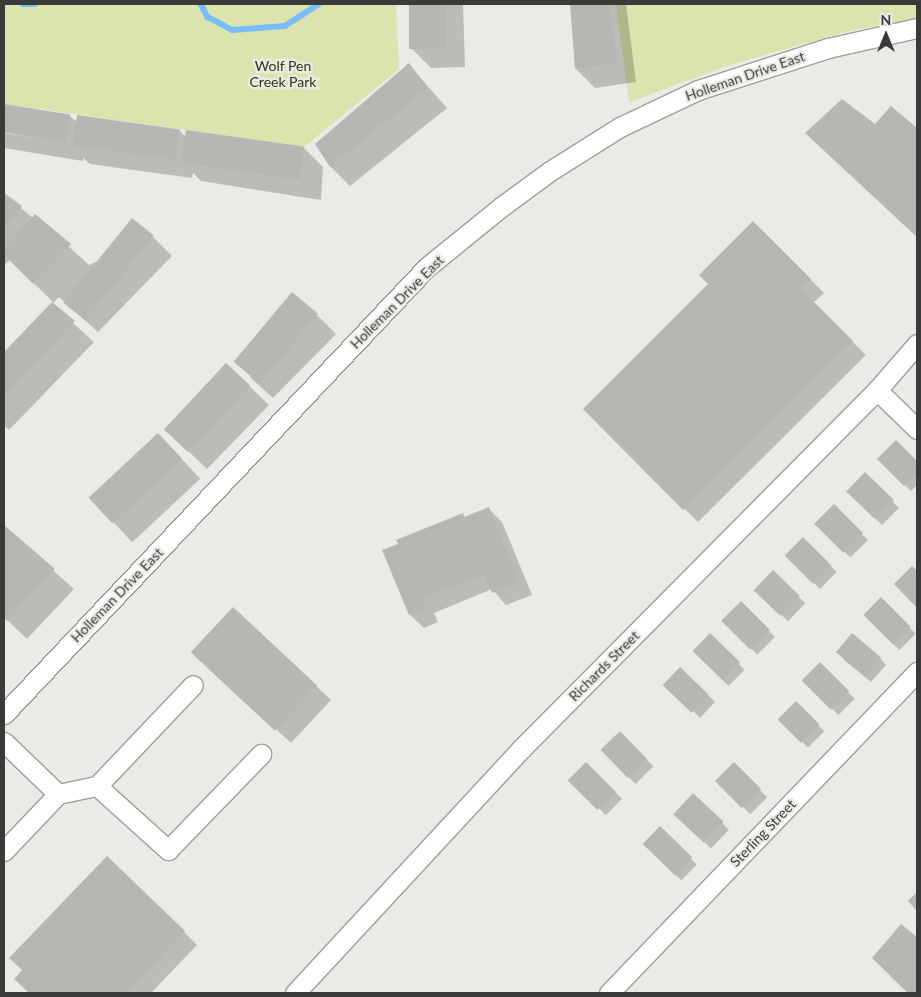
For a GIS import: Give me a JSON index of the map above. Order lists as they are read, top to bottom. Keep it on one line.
{"streets":{"street":["Holleman Drive East","Richards Street","Sterling Street"]},"parks":["Wolf Pen Creek Park"],"north":"top"}
